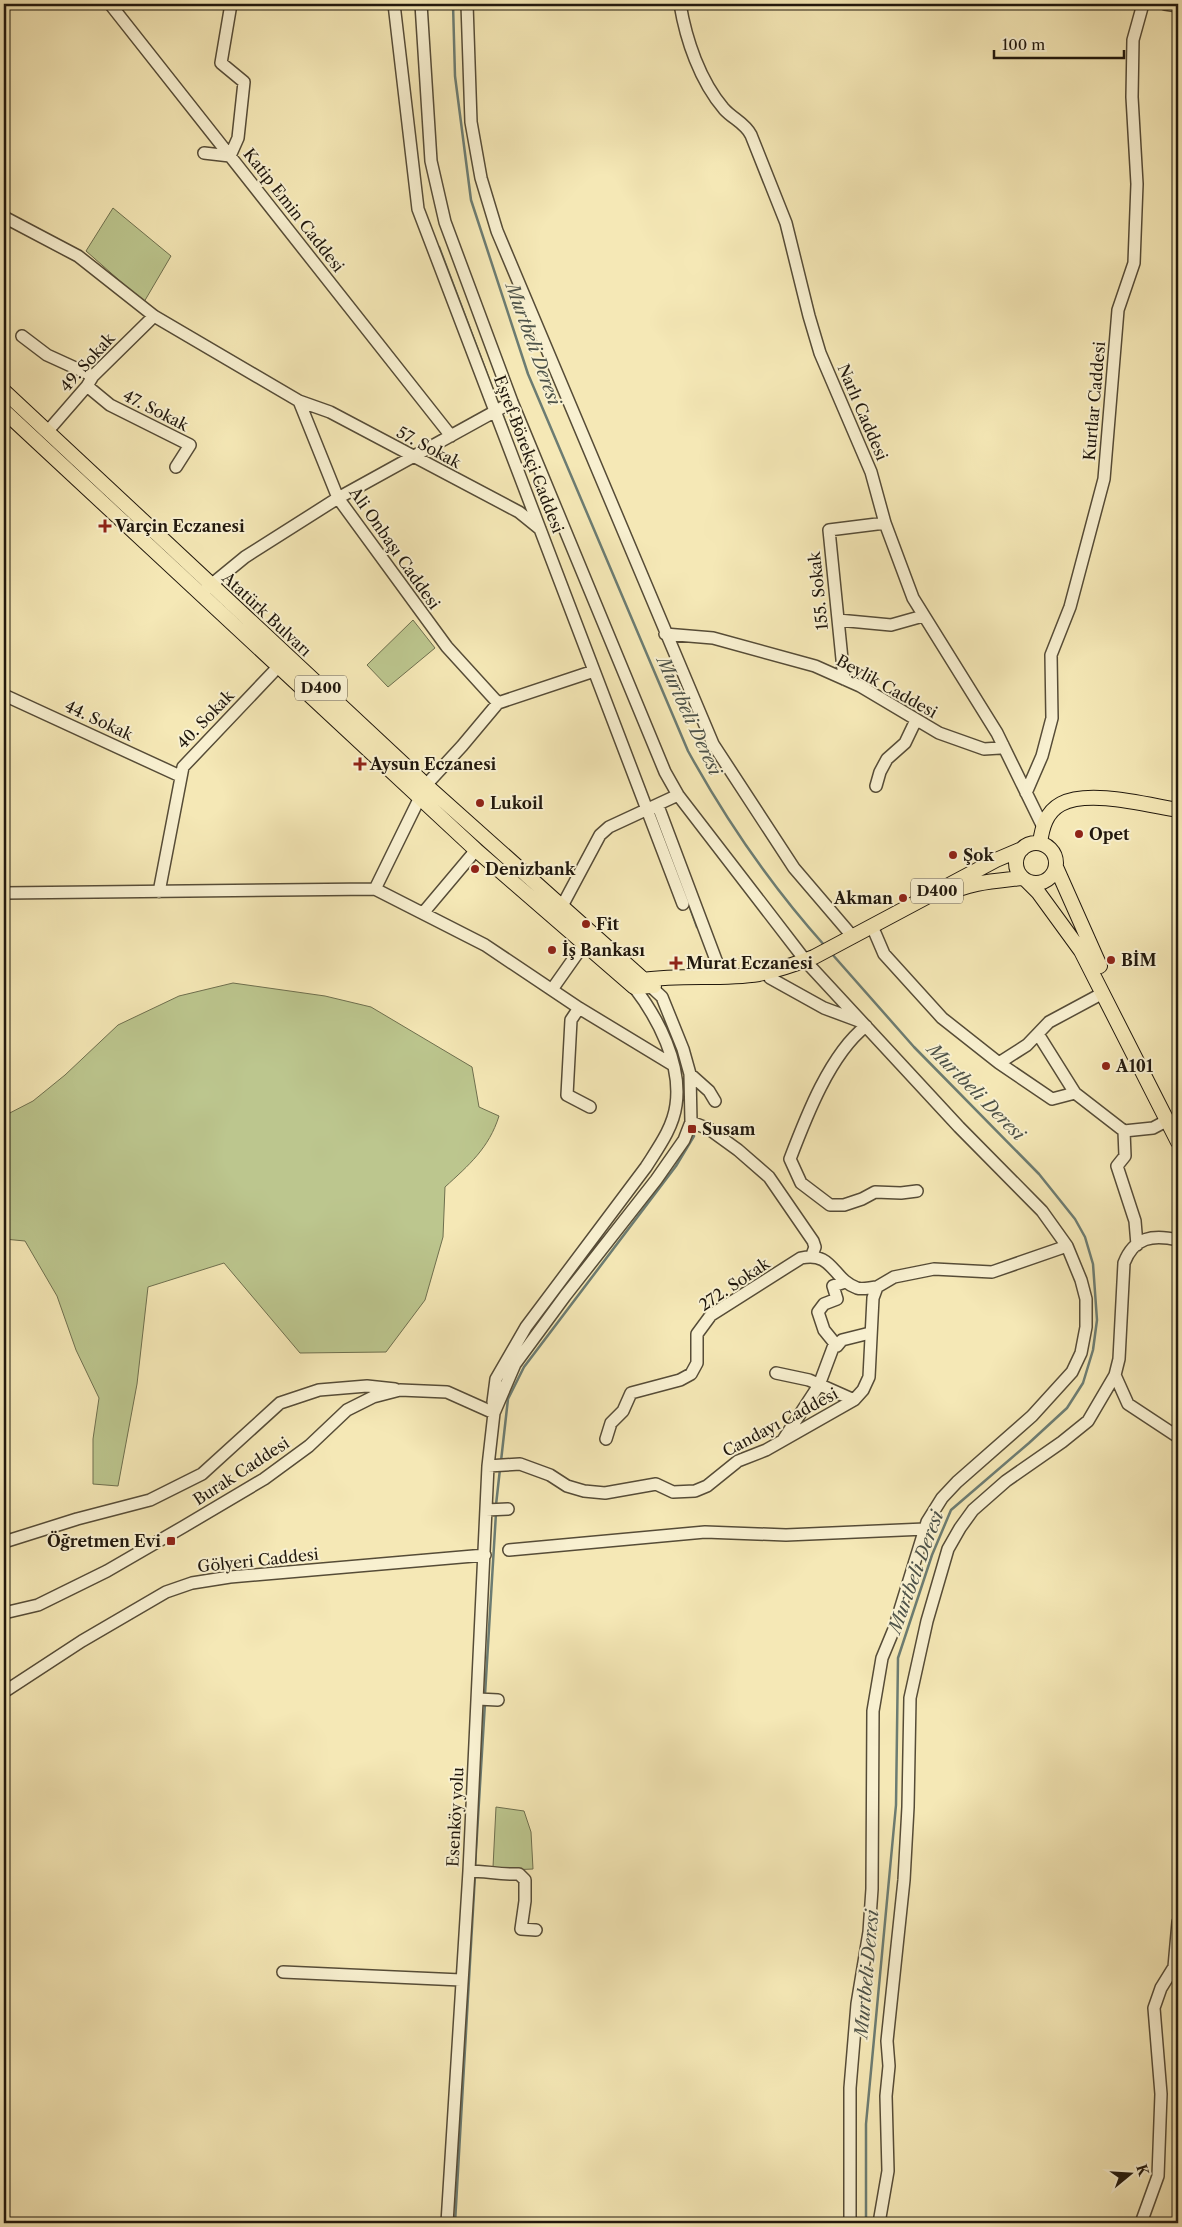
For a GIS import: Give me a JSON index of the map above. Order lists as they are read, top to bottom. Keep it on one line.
{"streets":{"main road":["Atatürk Bulvarı","D400"],"street":["Katip Emin Caddesi","49. Sokak","Kurtlar Caddesi","47. Sokak","Narlı Caddesi","57. Sokak","Eşref Börekçi Caddesi","Ali Onbaşı Caddesi","155. Sokak","Beylik Caddesi","40. Sokak","44. Sokak","272. Sokak","Candayı Caddesi","Burak Caddesi","Gölyeri Caddesi","Esenköy yolu"]},"crossings":[["49. Sokak","47. Sokak"],["49. Sokak","Atatürk Bulvarı"],["Kurtlar Caddesi","Narlı Caddesi"],["Narlı Caddesi","155. Sokak"],["Narlı Caddesi","Beylik Caddesi"],["57. Sokak","Eşref Börekçi Caddesi"],["57. Sokak","Ali Onbaşı Caddesi"],["Eşref Börekçi Caddesi","D400"],["155. Sokak","Beylik Caddesi"],["Atatürk Bulvarı","D400"],["Atatürk Bulvarı","40. Sokak"],["40. Sokak","44. Sokak"],["Candayı Caddesi","Esenköy yolu"],["Burak Caddesi","Esenköy yolu"],["Gölyeri Caddesi","Esenköy yolu"]],"water":["Murtbeli Deresi"],"places":{"health":["Varçin Eczanesi","Aysun Eczanesi","Murat Eczanesi"],"other":["Lukoil","Opet","Şok","Denizbank","Akman","Fit","İş Bankası","BİM","A101"],"transit":["Susam","Öğretmen Evi"]},"scale_bar":"100 m","north":"right"}
